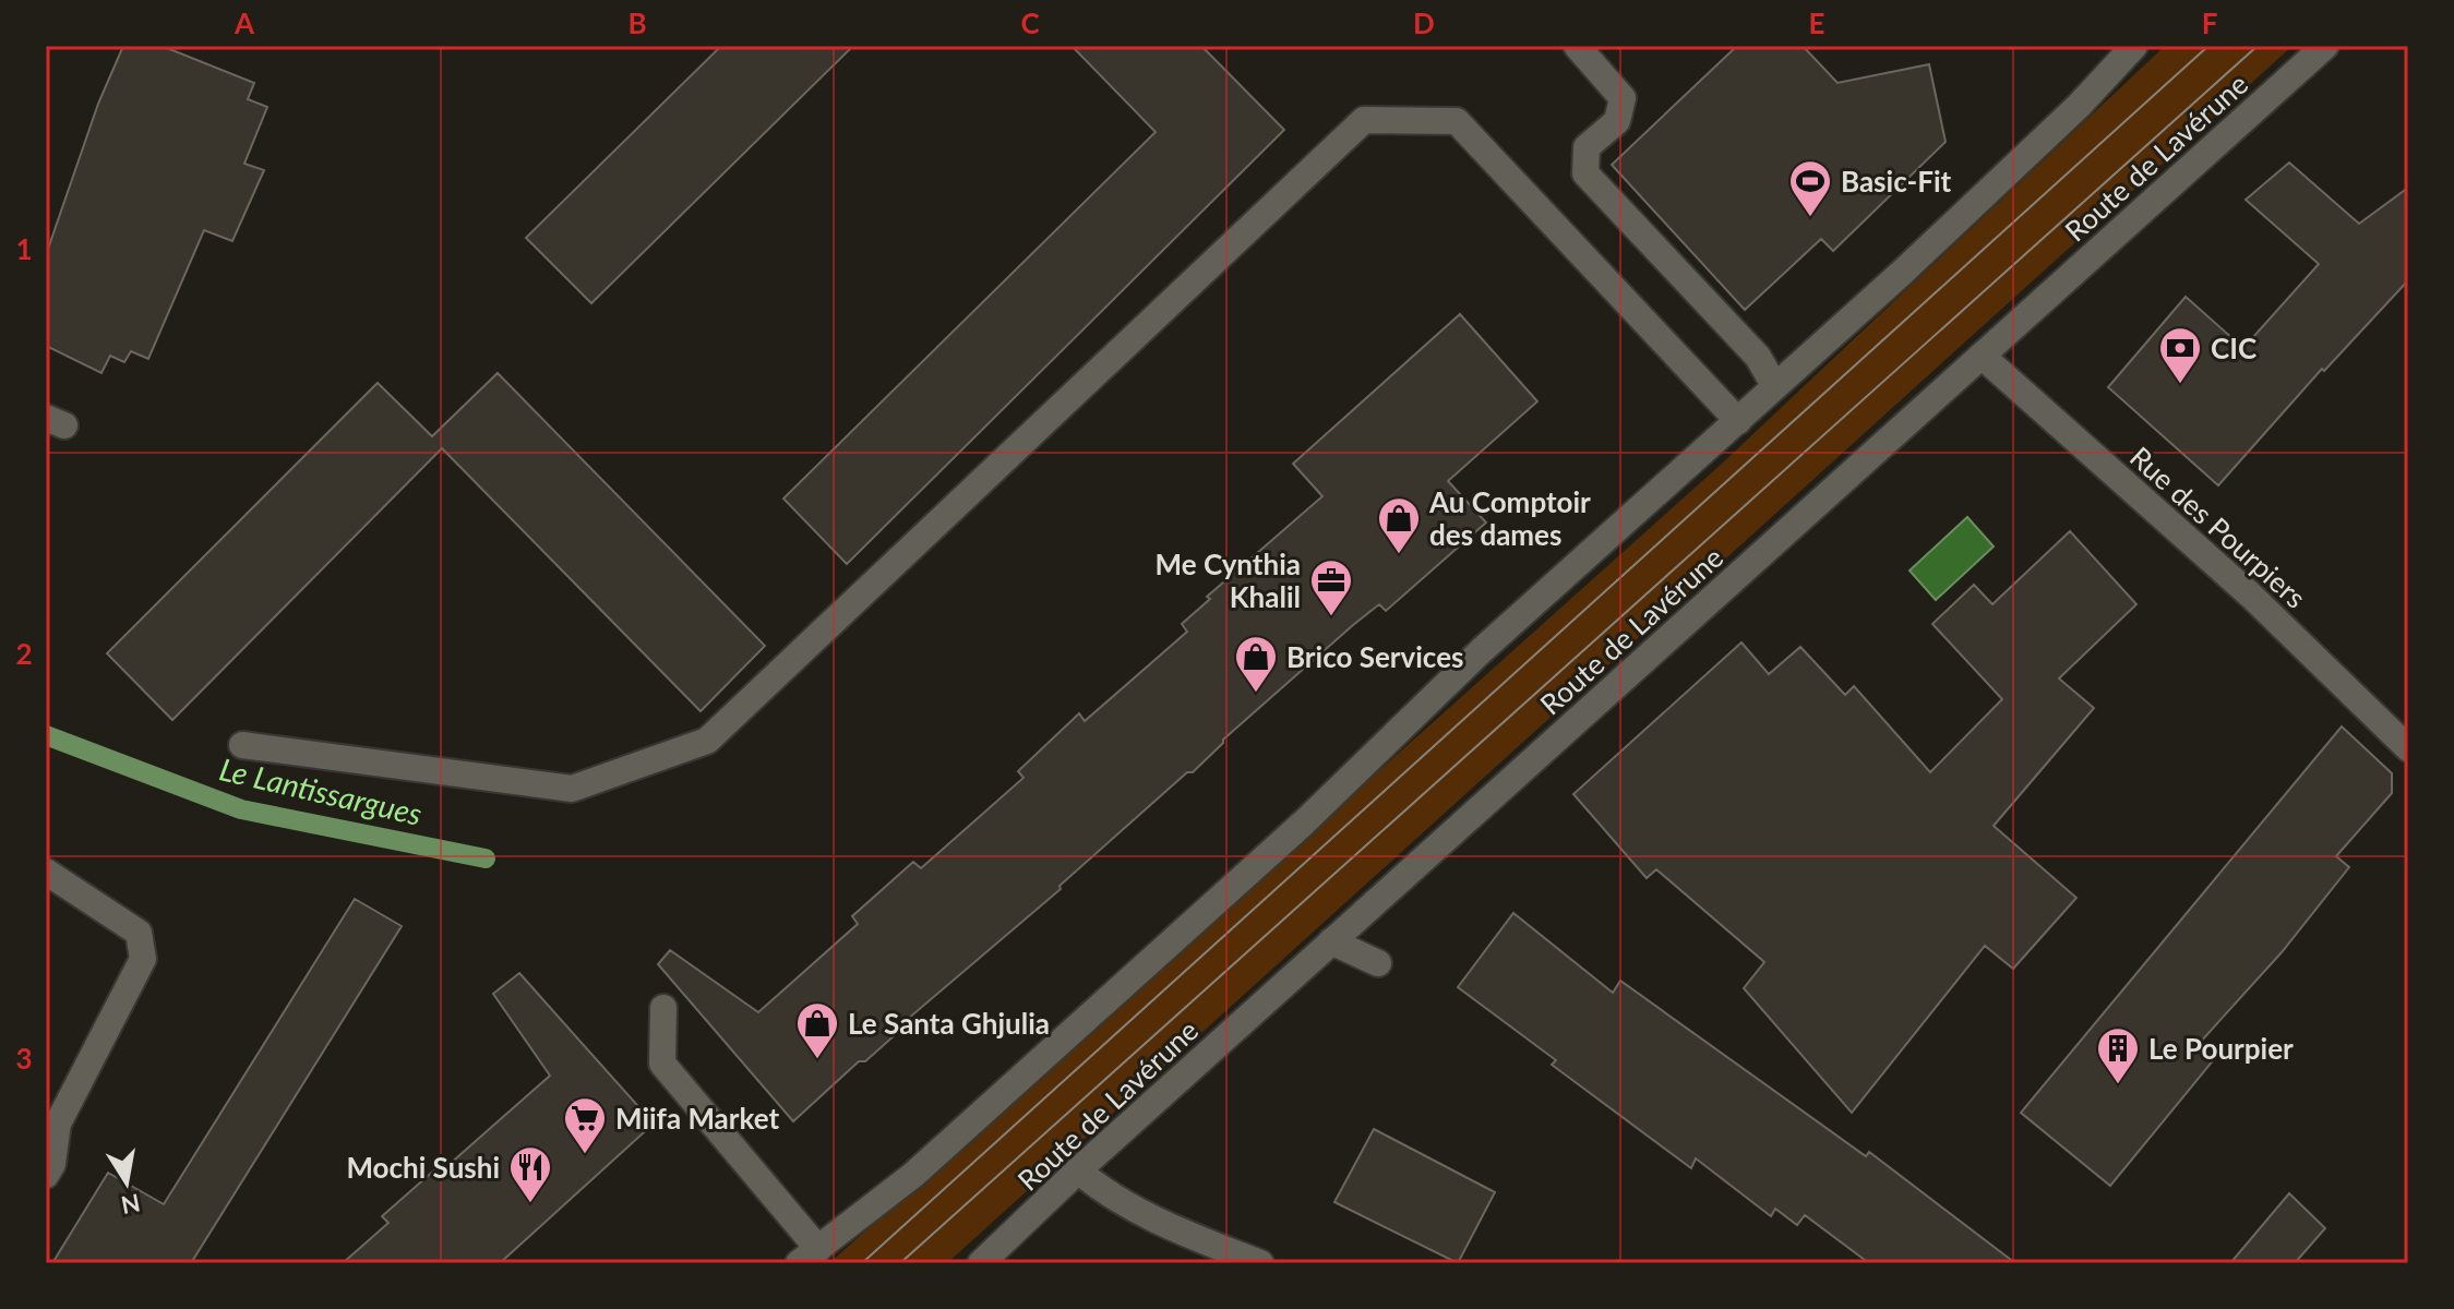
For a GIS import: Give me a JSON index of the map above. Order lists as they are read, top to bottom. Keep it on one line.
{"streets":{"street":["Route de Lavérune","Rue des Pourpiers"]},"crossings":[["Route de Lavérune","Rue des Pourpiers"]],"water":["Le Lantissargues"],"places":{"sports":["Basic-Fit"],"bank":["CIC"],"shop":["Au Comptoir des dames","Brico Services","Le Santa Ghjulia"],"office":["Me Cynthia Khalil"],"building":["Le Pourpier"],"supermarket":["Miifa Market"],"restaurant":["Mochi Sushi"]},"north":"bottom","grid":{"columns":["A","B","C","D","E","F"],"rows":["1","2","3"]}}
